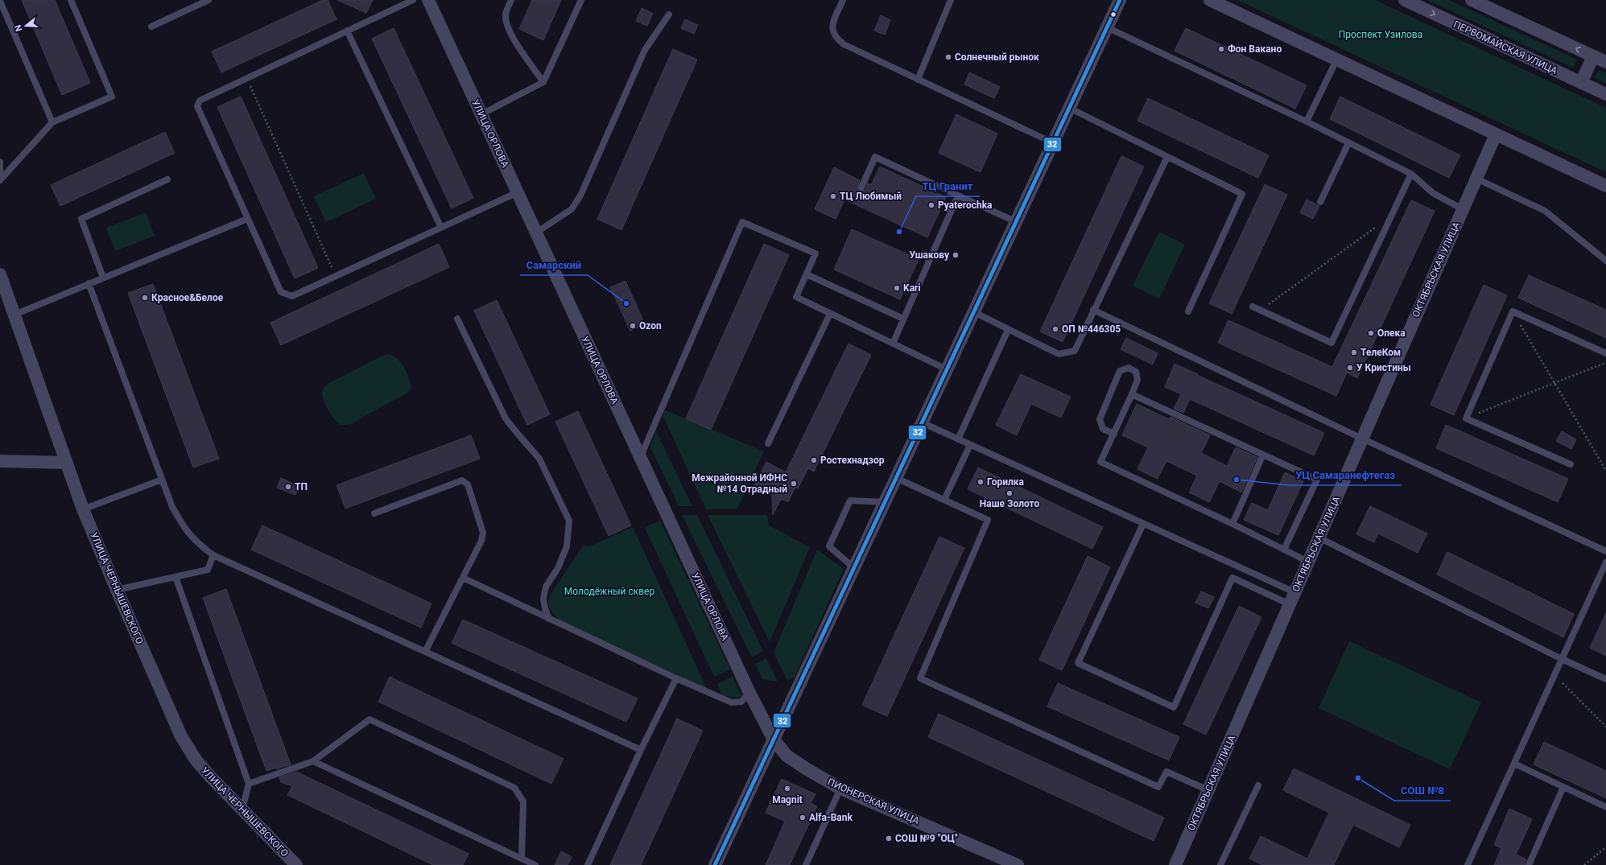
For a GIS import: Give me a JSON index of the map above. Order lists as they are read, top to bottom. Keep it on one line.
{"streets":{"street":["ПЕРВОМАЙСКАЯ УЛИЦА","УЛИЦА ОРЛОВА","ОКТЯБРЬСКАЯ УЛИЦА","УЛИЦА ЧЕРНЫШЕВСКОГО","ПИОНЕРСКАЯ УЛИЦА"]},"crossings":[["УЛИЦА ОРЛОВА","ПИОНЕРСКАЯ УЛИЦА"]],"parks":["Проспект Узилова","Молодёжный сквер"],"places":["Фон Вакано","Солнечный рынок","ТЦ Любимый","Pyaterochka","ТЦ Гранит","Ушакову","Kari","Красное&Белое","Самарский","Ozon","ОП №446305","Опека","ТелеКом","У Кристины","Ростехнадзор","УЦ Самаранефтегаз","Горилка","Межрайонной ИФНС №14 Отрадный","ТП","Наше Золото","СОШ №8","Magnit","Alfa-Bank","СОШ №9 \"ОЦ\""],"lines":["transit line 32"],"north":"left"}
